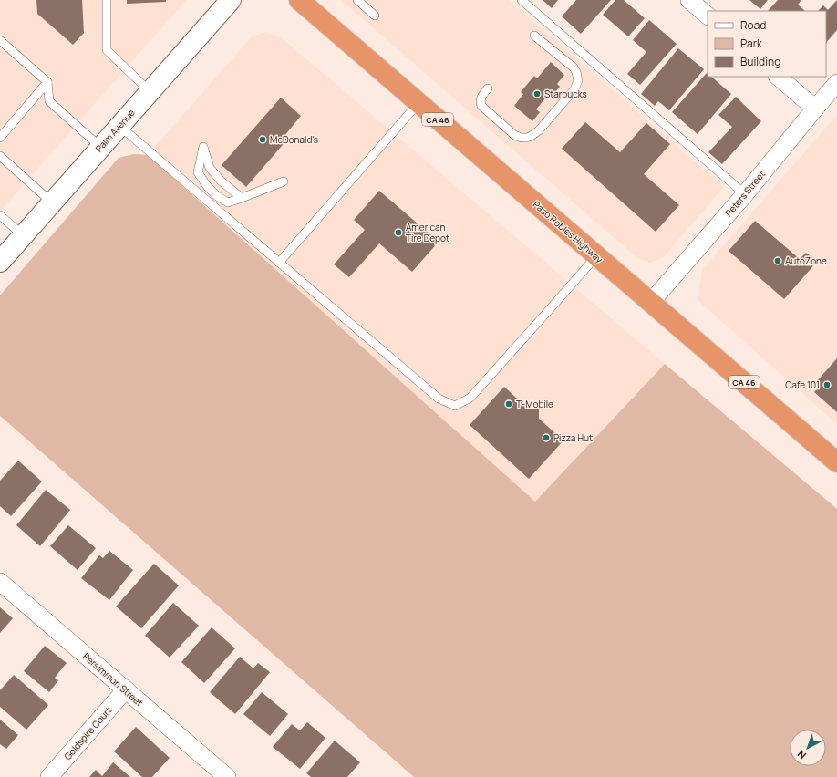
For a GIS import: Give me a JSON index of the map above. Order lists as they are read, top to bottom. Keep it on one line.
{"streets":{"highway":["CA 46","Paso Robles Highway"],"main road":["Palm Avenue"],"street":["Peters Street","Persimmon Street","Goldspire Court"]},"crossings":[["Peters Street","Paso Robles Highway"],["Persimmon Street","Goldspire Court"]],"places":["Starbucks","McDonald's","American Tire Depot","AutoZone","Cafe 101","T-Mobile","Pizza Hut"],"legend":["Road","Park","Building"],"north":"bottom left"}
